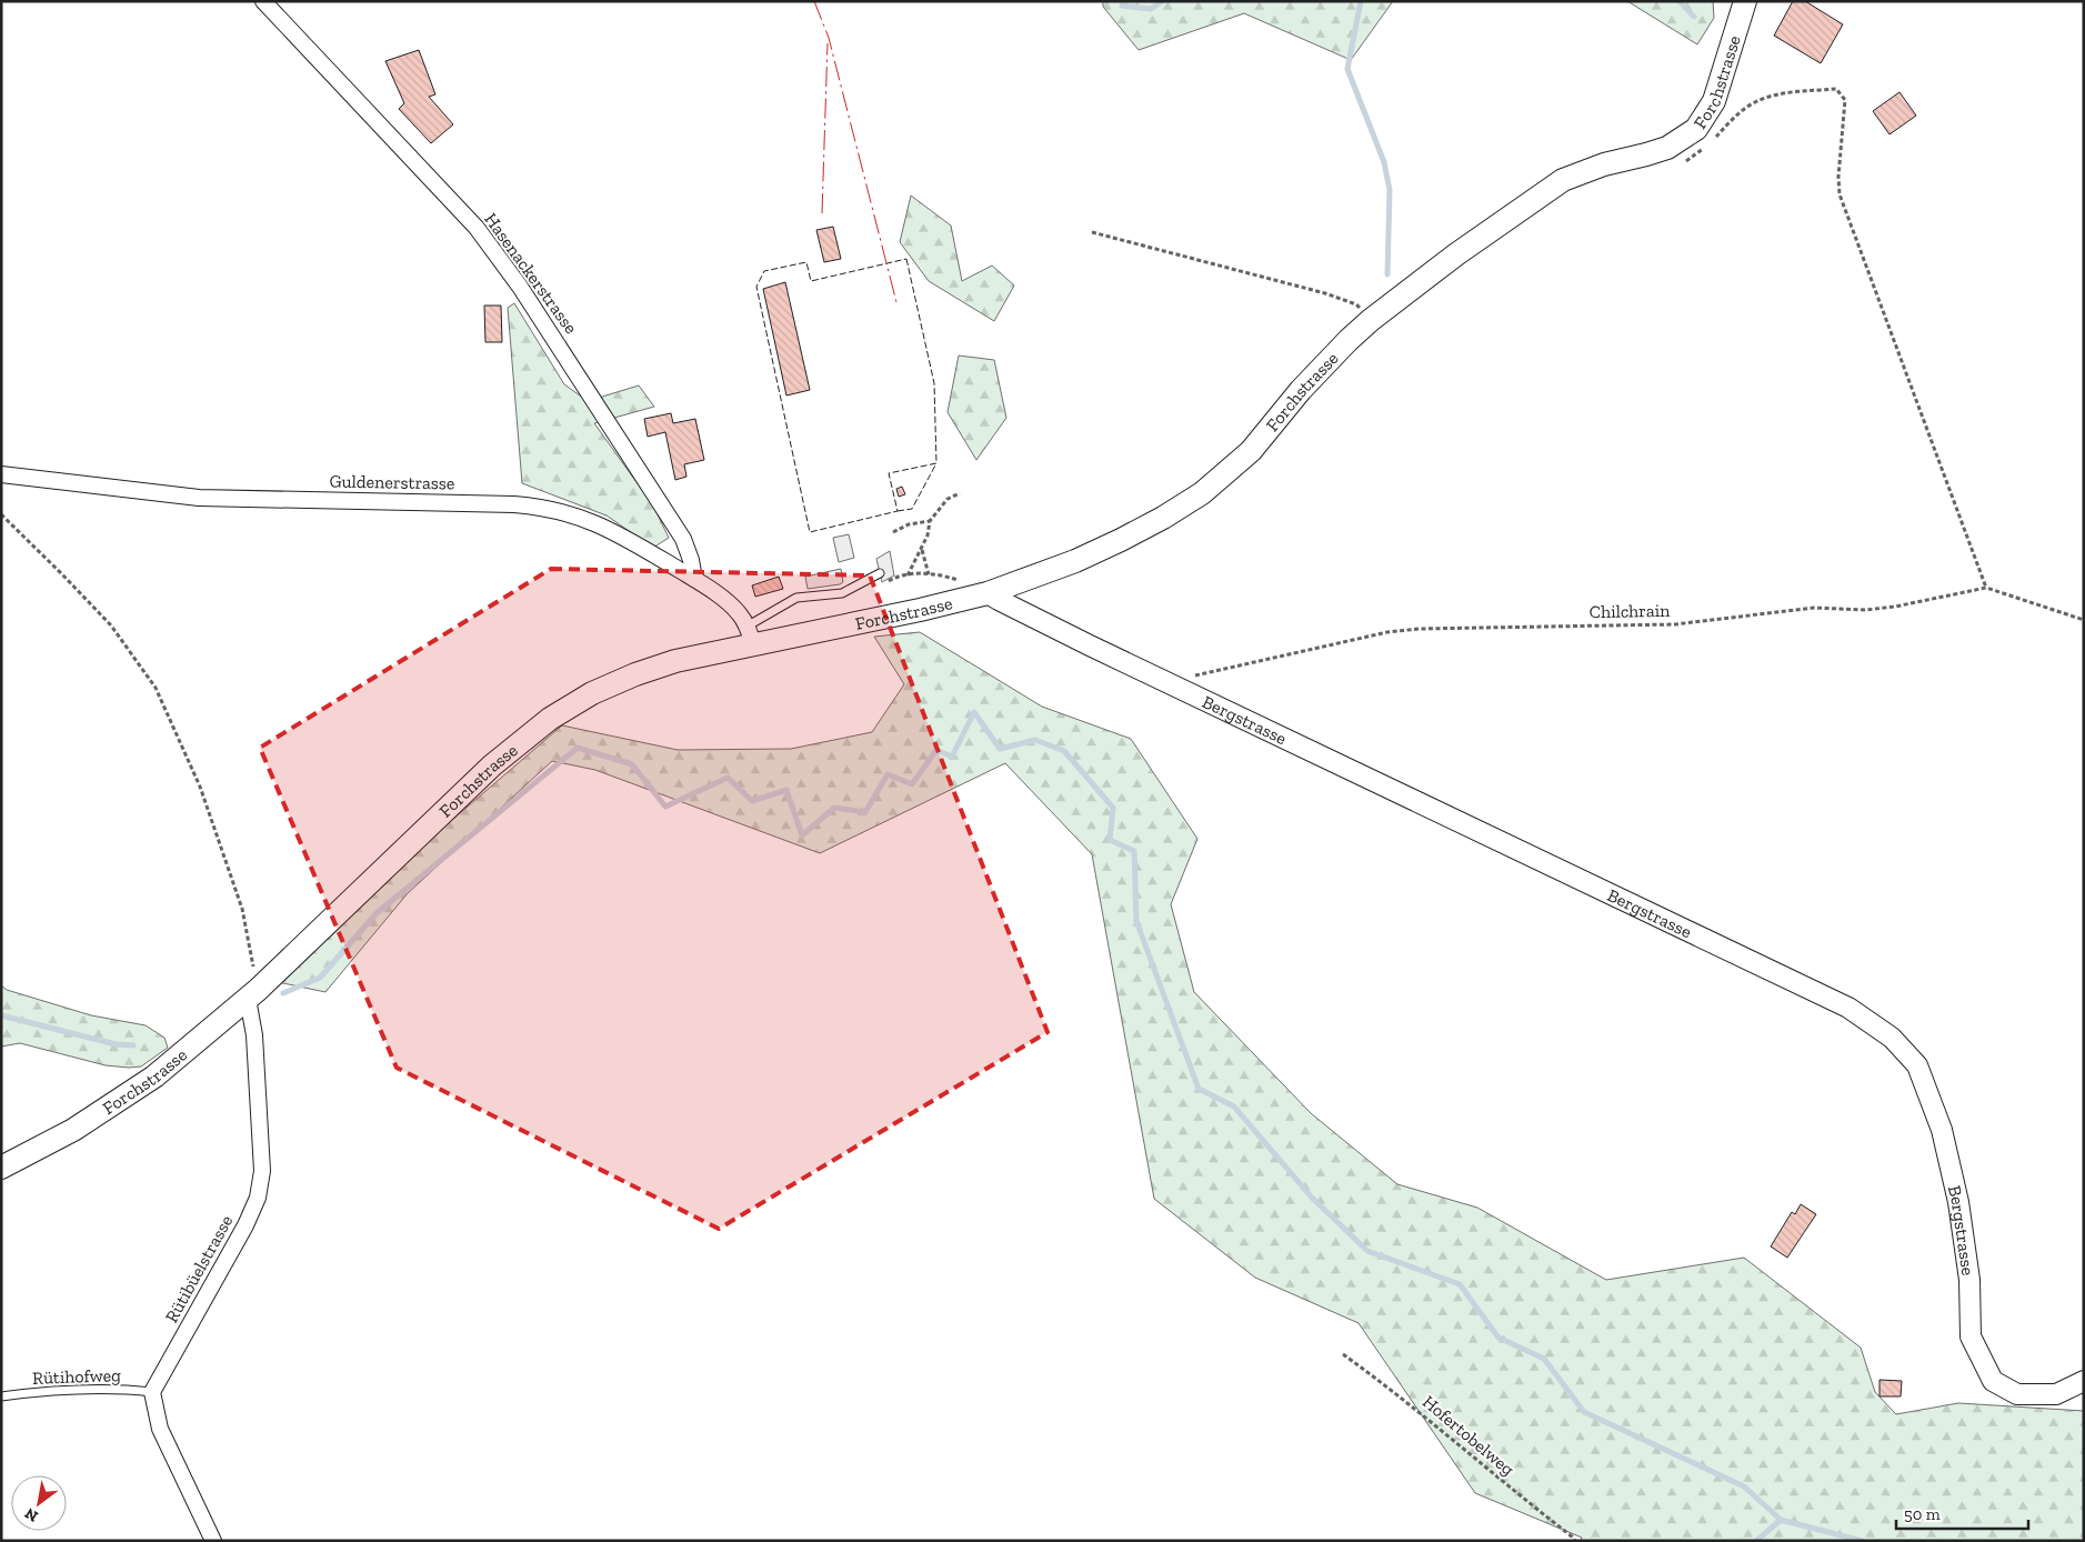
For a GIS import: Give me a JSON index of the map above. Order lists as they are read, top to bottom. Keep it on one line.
{"streets":{"main road":["Forchstrasse"],"street":["Hasenackerstrasse","Guldenerstrasse","Bergstrasse","Rütibüelstrasse"],"lane":["Rütihofweg"],"path":["Chilchrain","Hofertobelweg"]},"crossings":[["Forchstrasse","Guldenerstrasse"],["Forchstrasse","Bergstrasse"],["Forchstrasse","Rütibüelstrasse"],["Hasenackerstrasse","Guldenerstrasse"],["Chilchrain","Bergstrasse"],["Rütibüelstrasse","Rütihofweg"]],"scale_bar":"50 m","north":"bottom left"}
